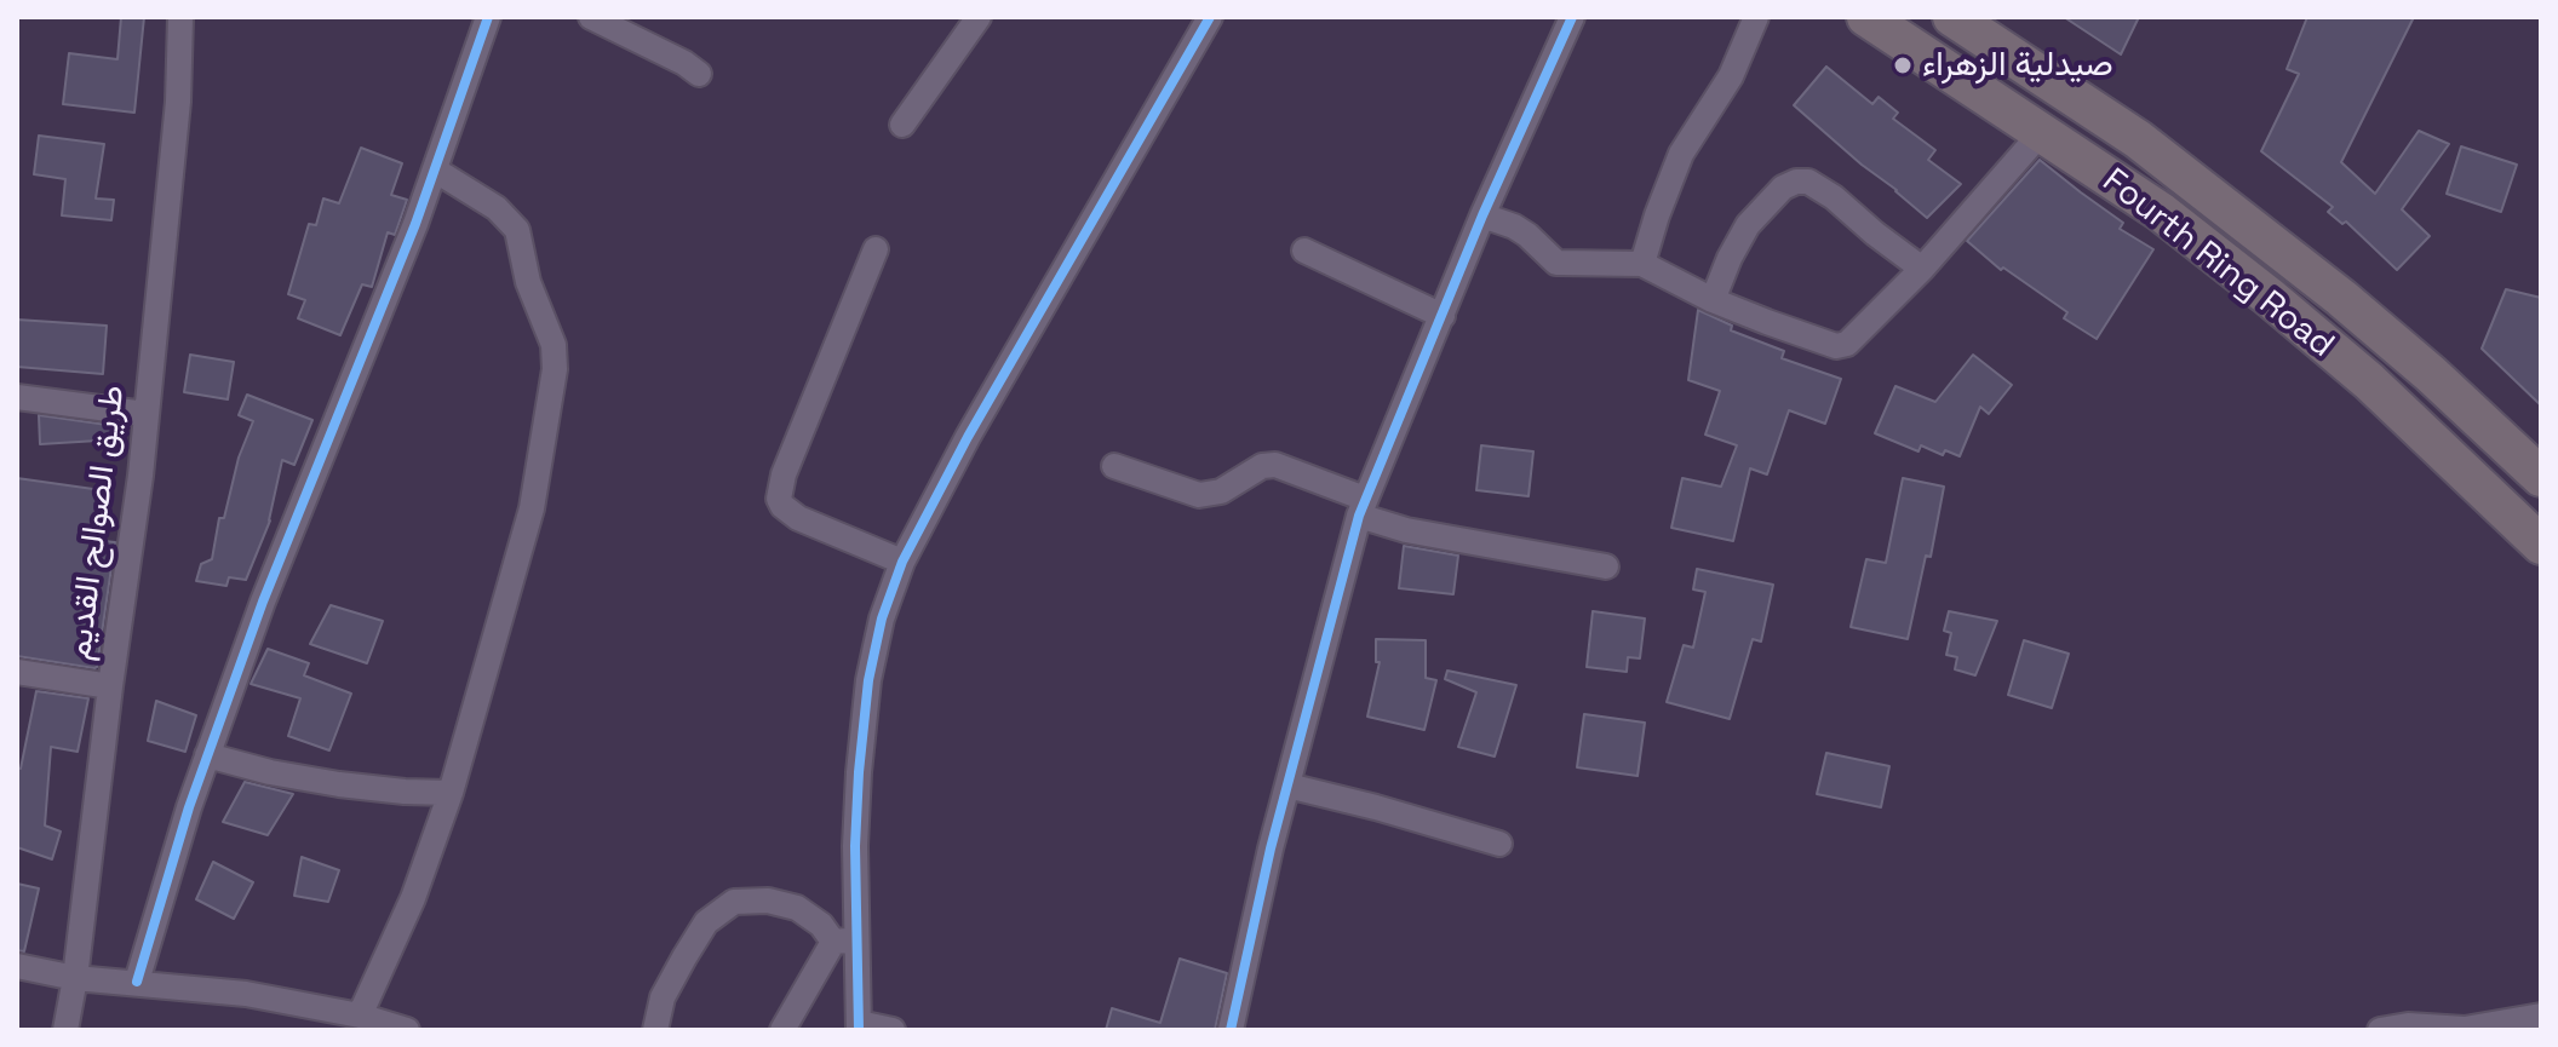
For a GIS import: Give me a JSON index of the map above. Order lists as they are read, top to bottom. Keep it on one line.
{"streets":{"main road":["Fourth Ring Road"],"street":["طريق الصوالح القديم"]},"places":["صيدلية الزهراء"]}
